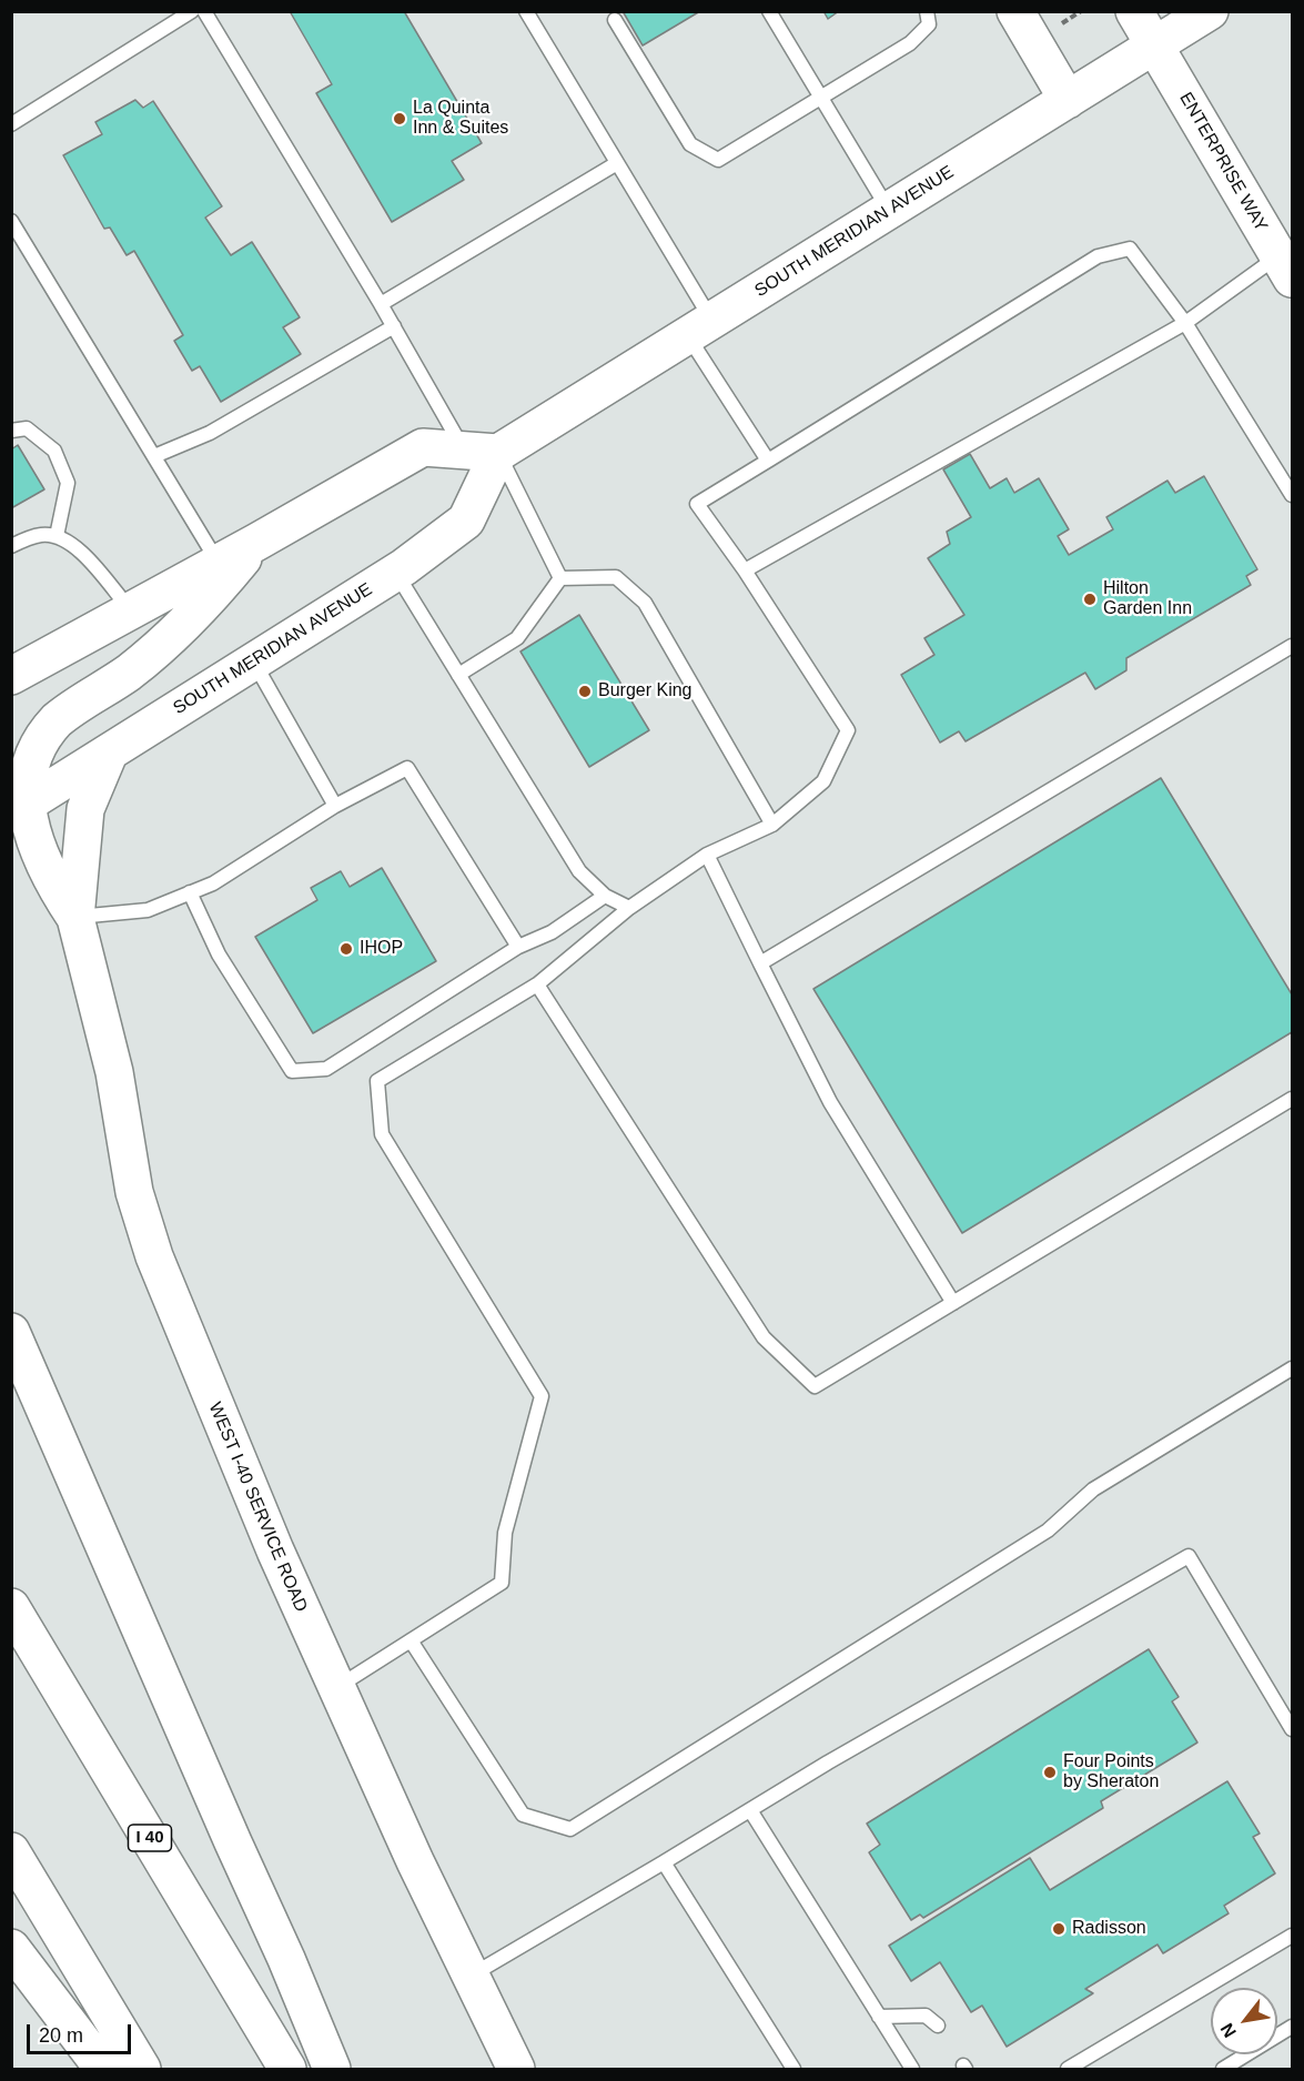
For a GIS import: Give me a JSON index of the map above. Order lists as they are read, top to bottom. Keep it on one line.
{"streets":{"main road":["ENTERPRISE WAY","SOUTH MERIDIAN AVENUE","WEST I-40 SERVICE ROAD","I 40"]},"crossings":[["ENTERPRISE WAY","SOUTH MERIDIAN AVENUE"],["SOUTH MERIDIAN AVENUE","WEST I-40 SERVICE ROAD"]],"places":["La Quinta Inn & Suites","Hilton Garden Inn","Burger King","IHOP","Four Points by Sheraton","Radisson"],"scale_bar":"20 m","north":"bottom left"}
